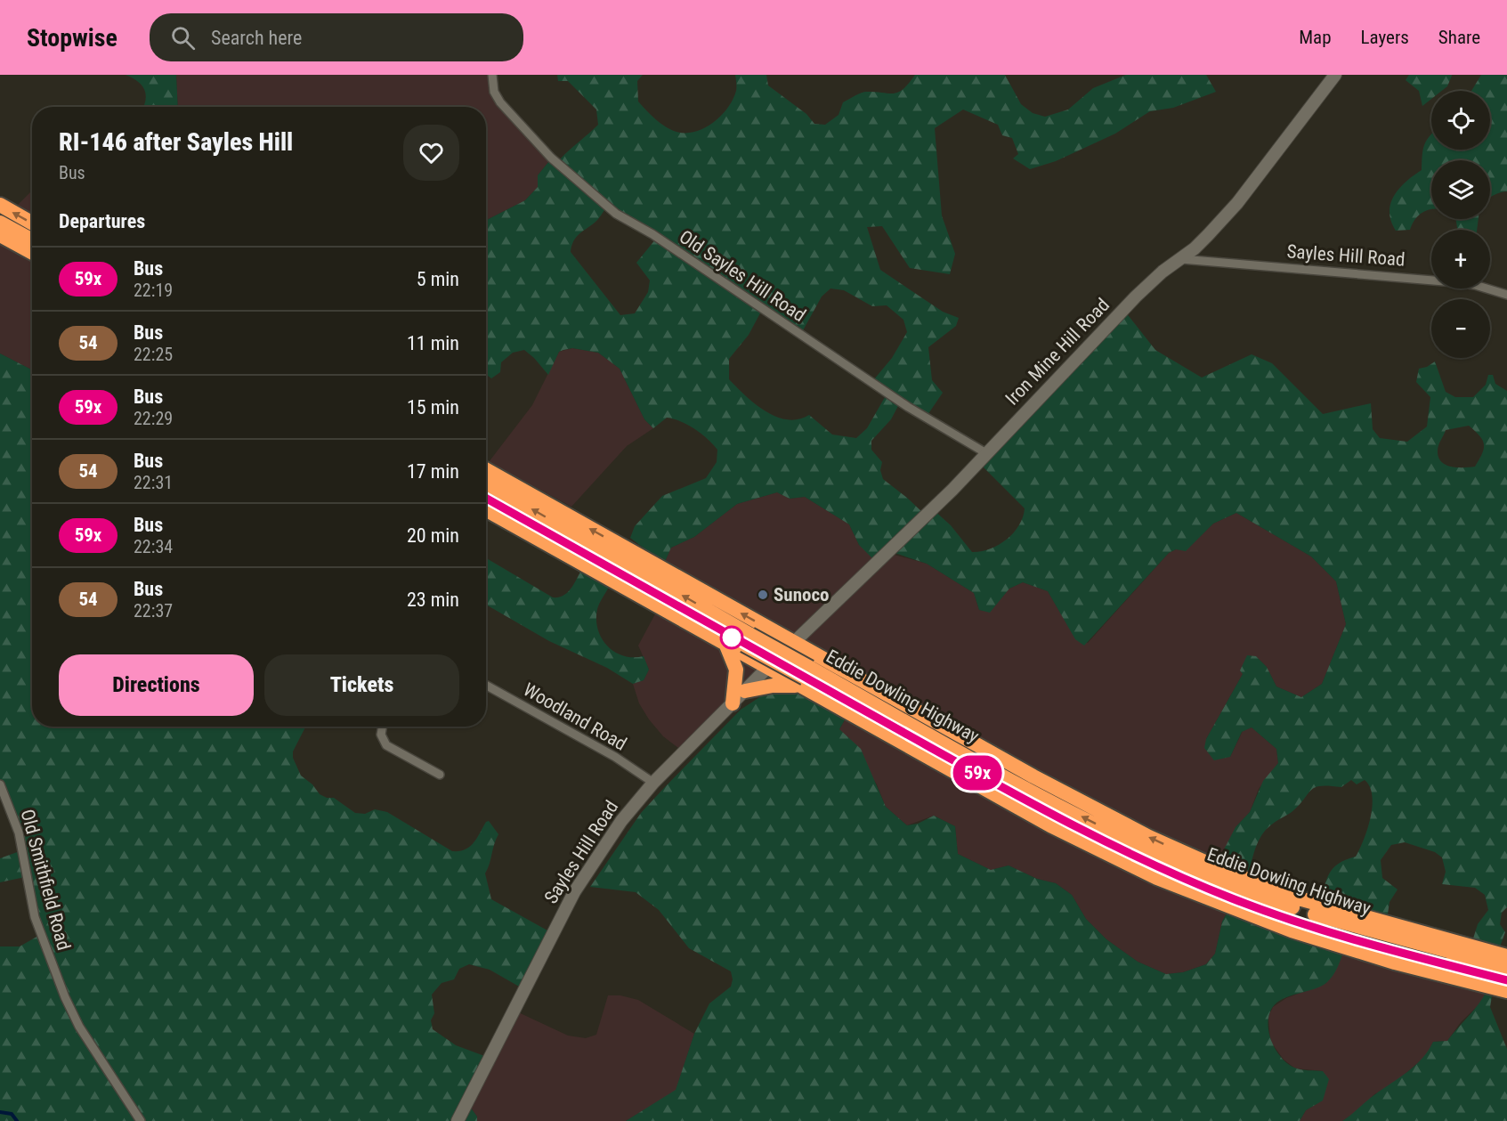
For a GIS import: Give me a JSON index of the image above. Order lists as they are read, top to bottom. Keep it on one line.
{"streets":{"highway":["Eddie Dowling Highway"],"street":["Sayles Hill Road","Old Sayles Hill Road","Iron Mine Hill Road","Woodland Road","Old Smithfield Road"]},"crossings":[["Sayles Hill Road","Iron Mine Hill Road"],["Sayles Hill Road","Woodland Road"],["Old Sayles Hill Road","Iron Mine Hill Road"]],"places":["Sunoco"],"lines":["bus line 59x"],"page":{"header":"Stopwise","search":"Search here","nav":["Map","Layers","Share"],"on_map":"59x","map_buttons":["+","−"],"heading":[["RI-146 after Sayles Hill","Bus"],"Departures"],"list":[{"mark":"59x","name":"Bus","note":"22:19","value":"5 min"},{"mark":"54","name":"Bus","note":"22:25","value":"11 min"},{"mark":"59x","name":"Bus","note":"22:29","value":"15 min"},{"mark":"54","name":"Bus","note":"22:31","value":"17 min"},{"mark":"59x","name":"Bus","note":"22:34","value":"20 min"},{"mark":"54","name":"Bus","note":"22:37","value":"23 min"}],"buttons":["Directions","Tickets"]}}
